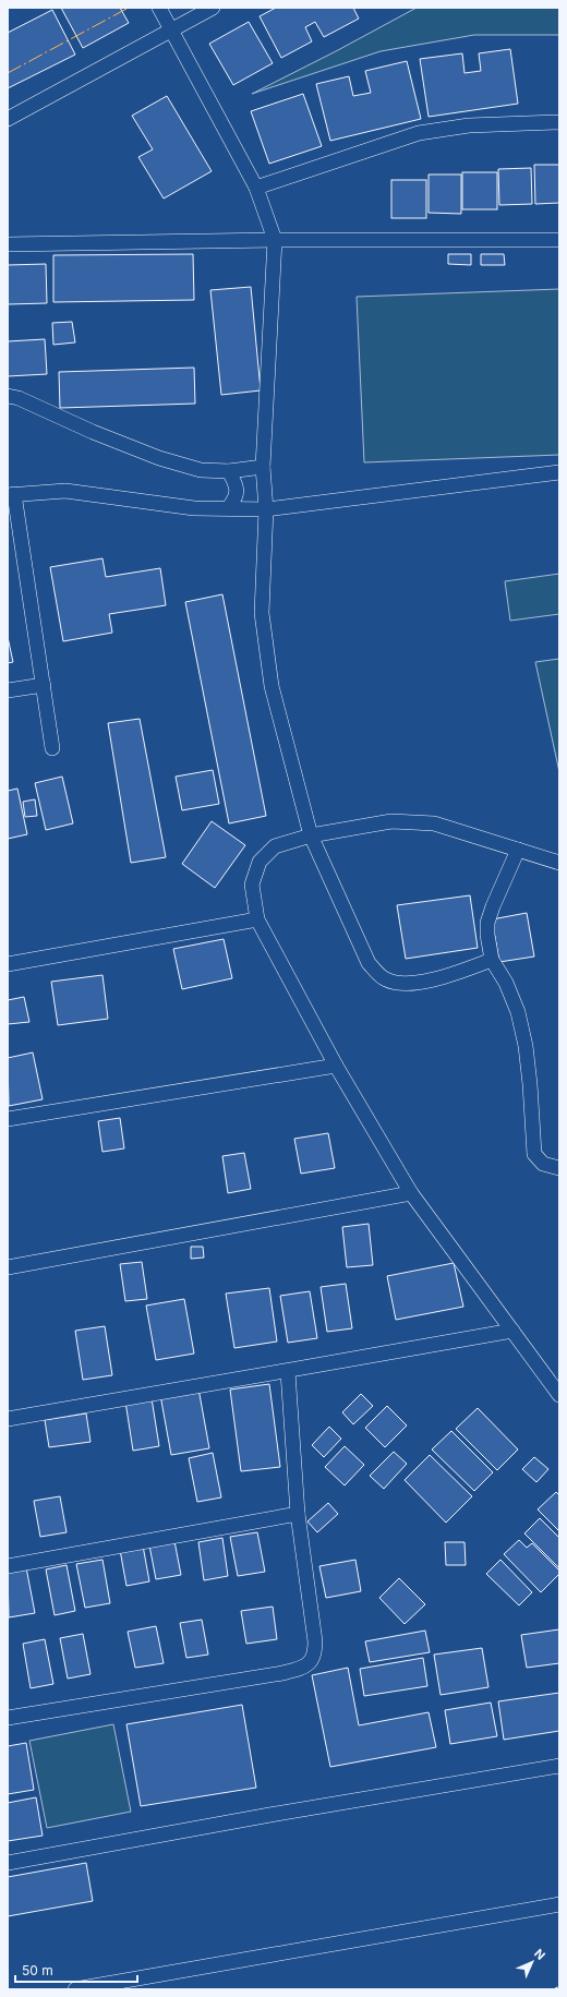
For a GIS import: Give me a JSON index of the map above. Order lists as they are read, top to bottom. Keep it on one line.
{"scale_bar":"50 m","north":"top right"}
